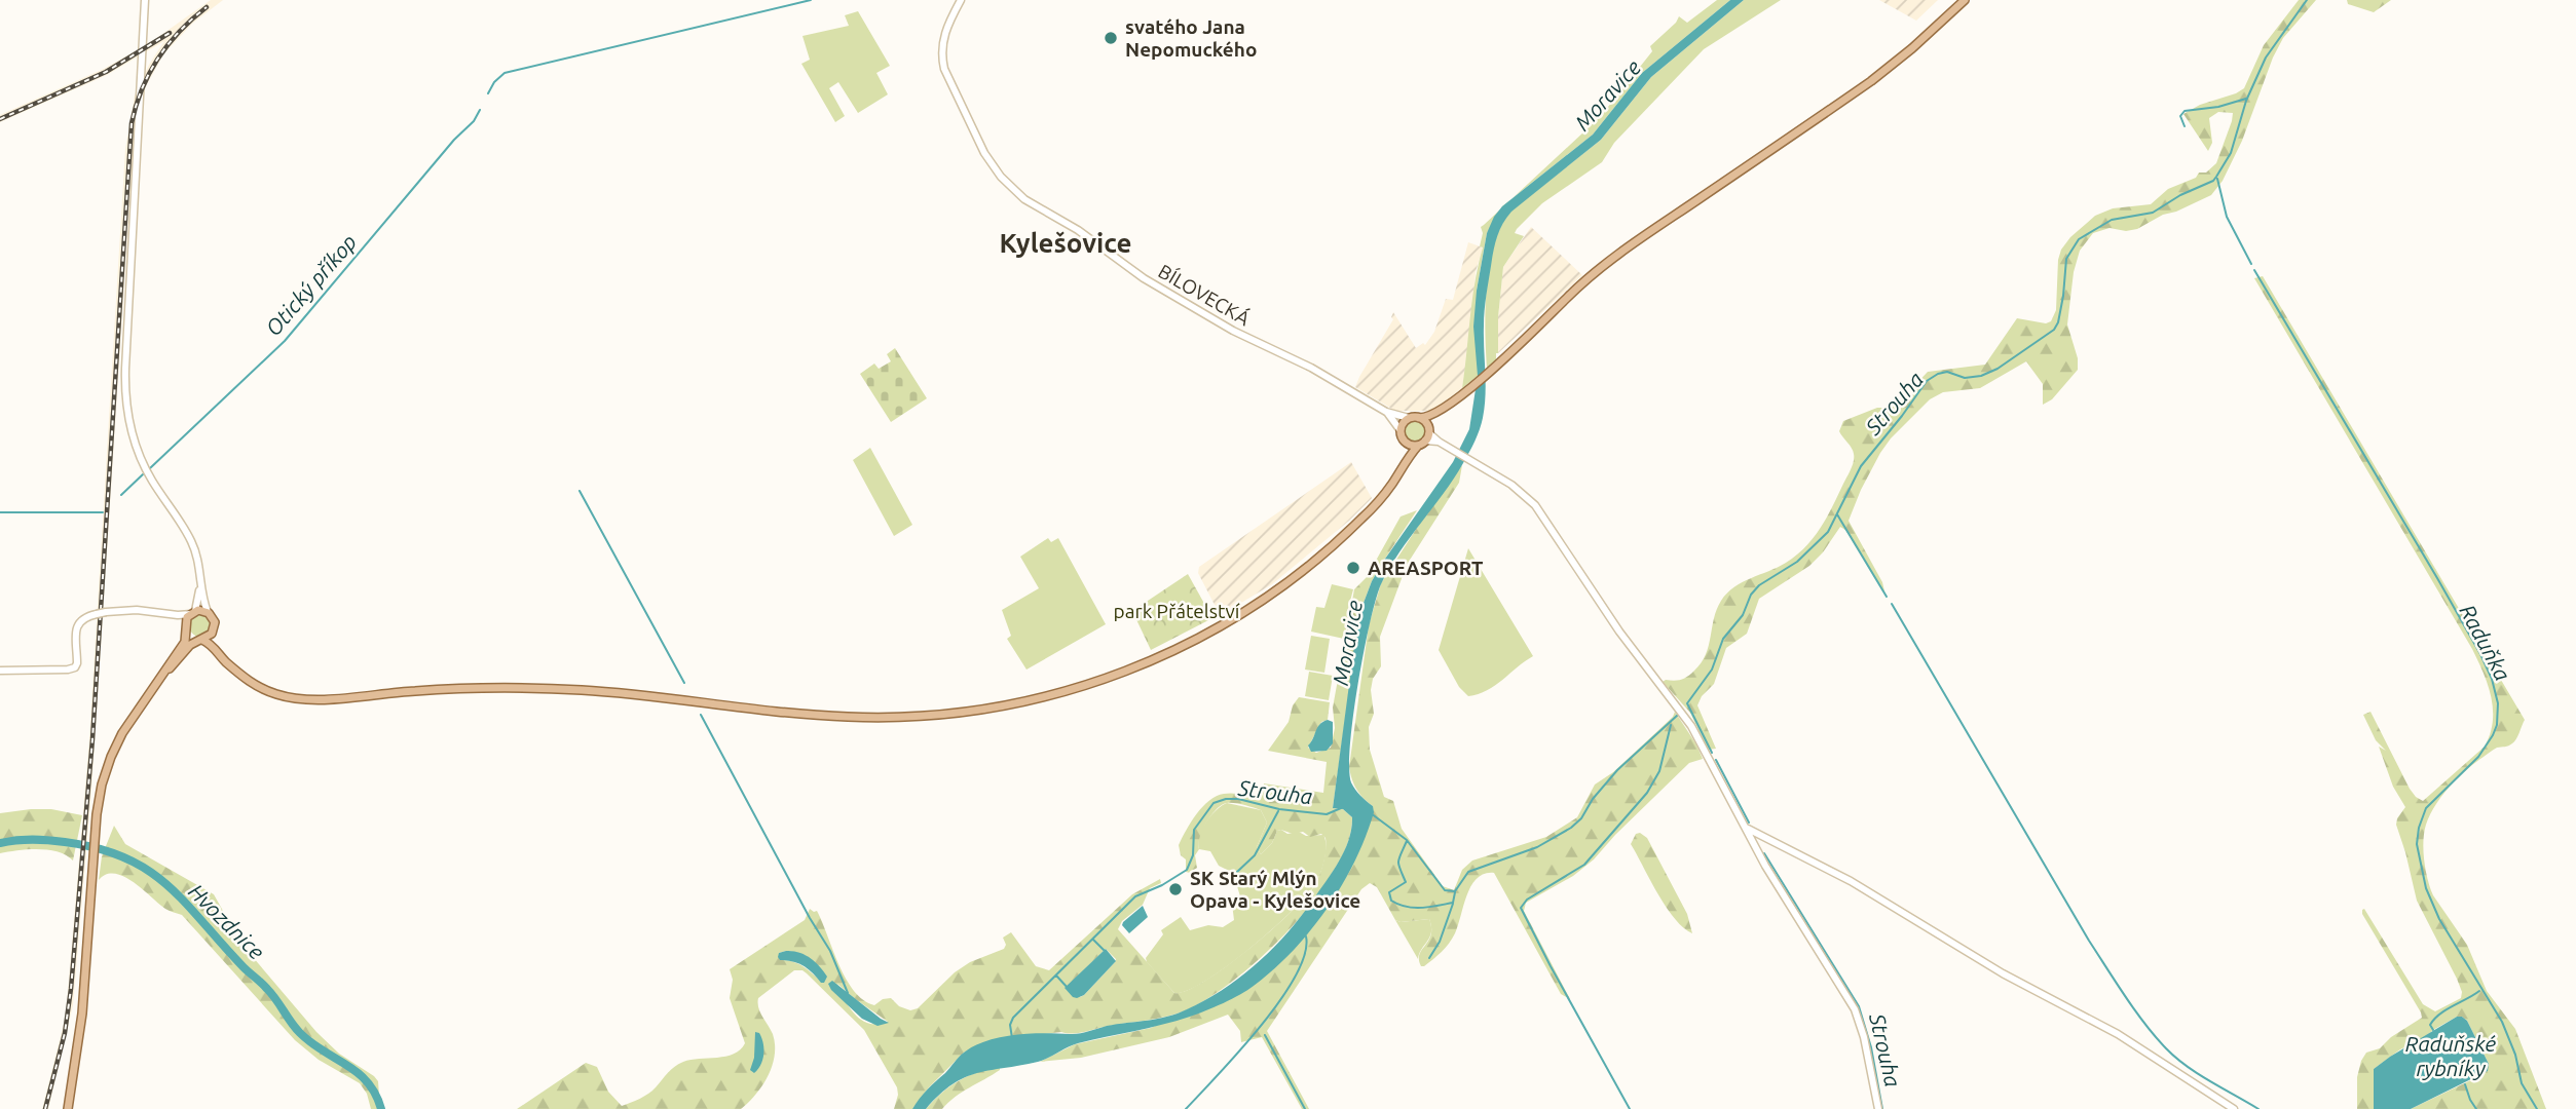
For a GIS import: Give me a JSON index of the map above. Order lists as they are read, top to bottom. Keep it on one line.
{"streets":{"main road":["BÍLOVECKÁ"]},"districts":["Kylešovice"],"water":["Moravice","Otický příkop","Strouha","Raduňka","Hvozdnice","Raduňské rybníky"],"parks":["park Přátelství"],"places":["svatého Jana Nepomuckého","AREASPORT","SK Starý Mlýn Opava - Kylešovice"]}
